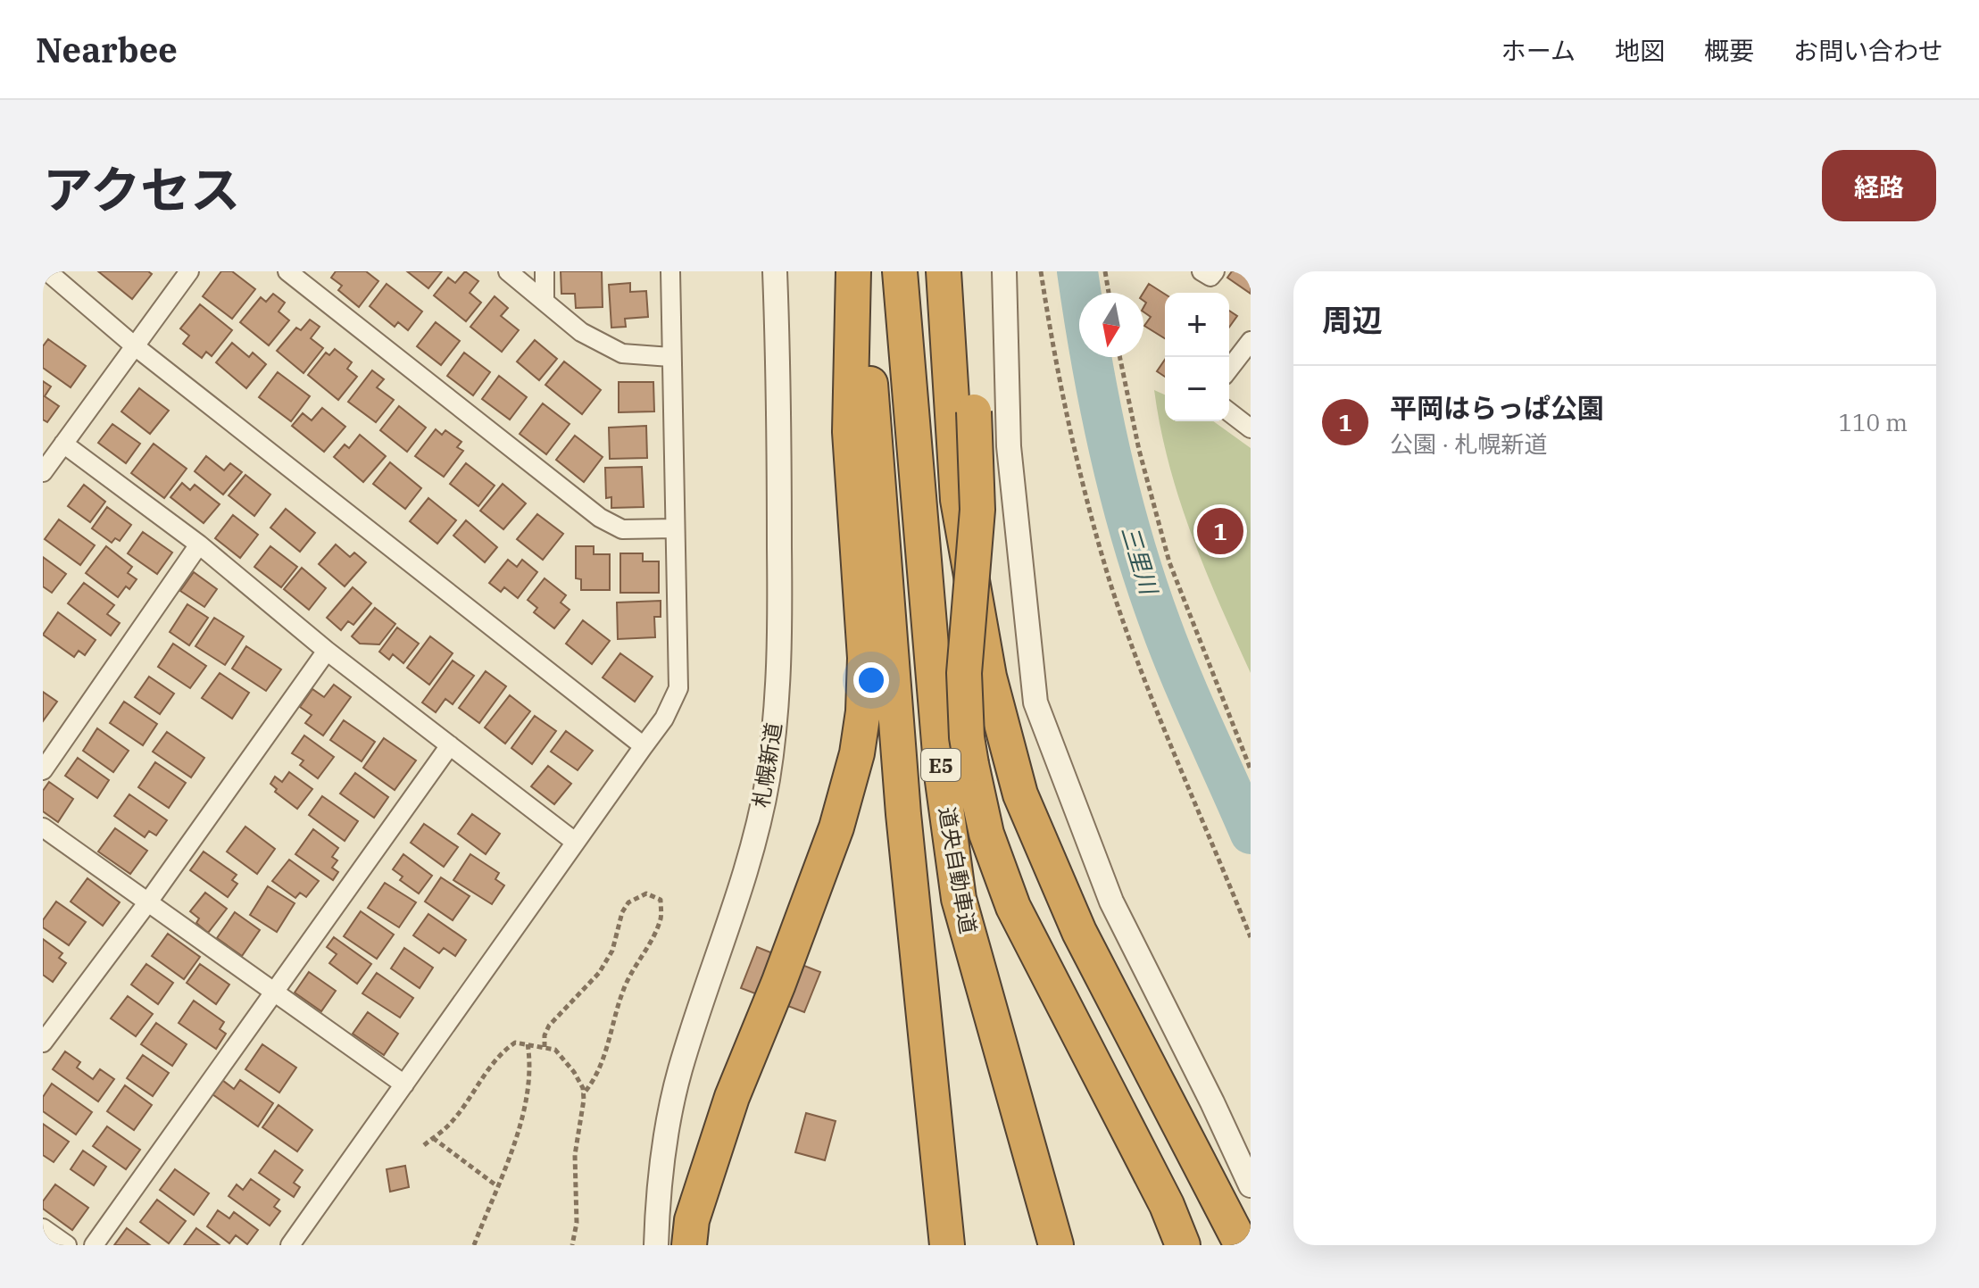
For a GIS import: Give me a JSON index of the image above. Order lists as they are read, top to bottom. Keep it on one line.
{"streets":{"highway":["E5","道央自動車道"],"street":["札幌新道"]},"water":["三里川"],"north":"bottom","page":{"header":"Nearbee","nav":["ホーム","地図","概要","お問い合わせ"],"title":"アクセス","buttons":"経路","heading":"周辺","map_buttons":["+","−"],"list":[{"mark":"1","name":"平岡はらっぱ公園","note":"公園 · 札幌新道","value":"110 m"}],"pins":"1"}}
